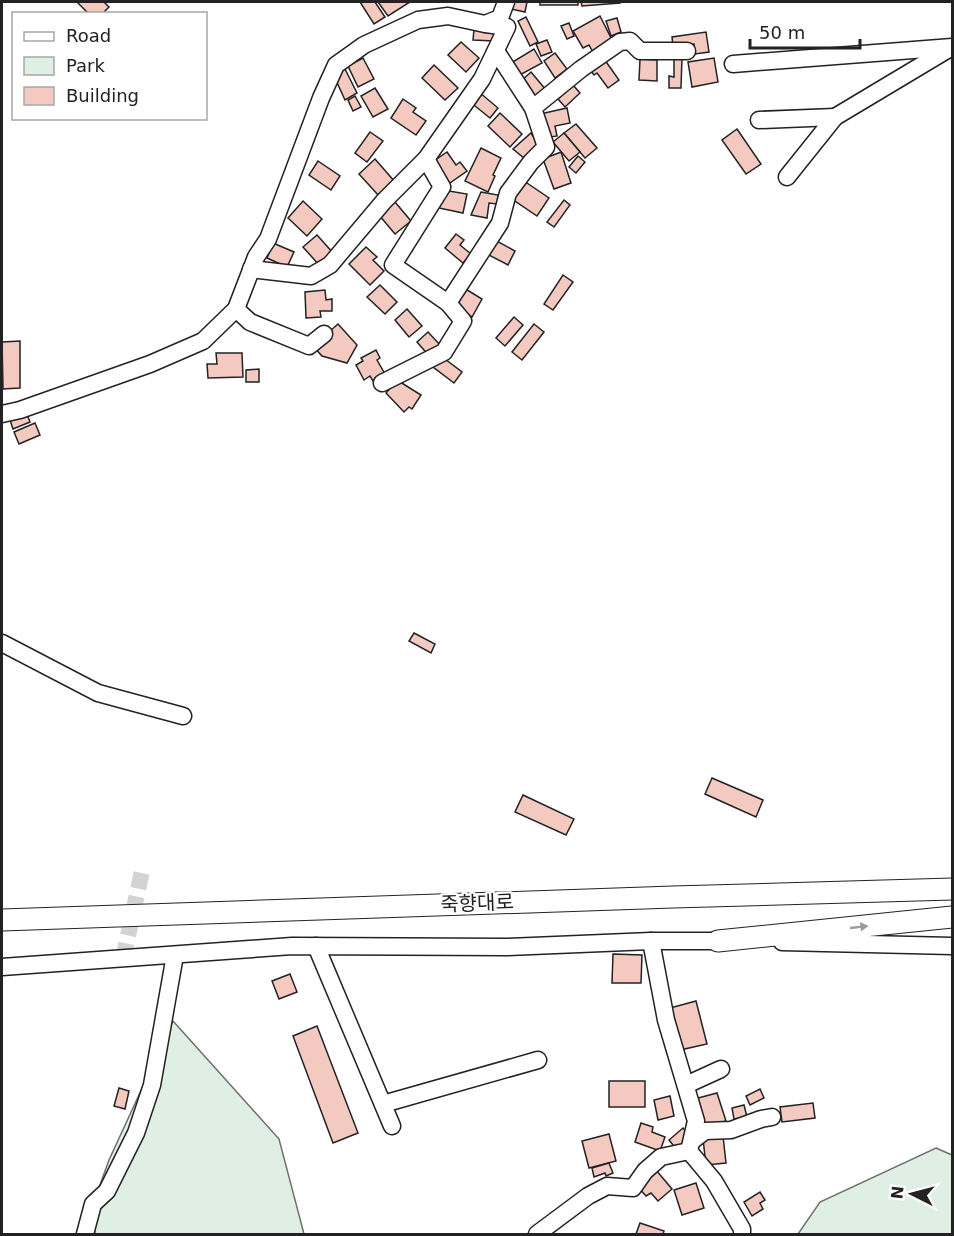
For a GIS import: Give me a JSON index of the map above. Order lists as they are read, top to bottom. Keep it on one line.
{"streets":{"main road":["죽향대로"]},"legend":["Road","Park","Building"],"scale_bar":"50 m","north":"left"}
